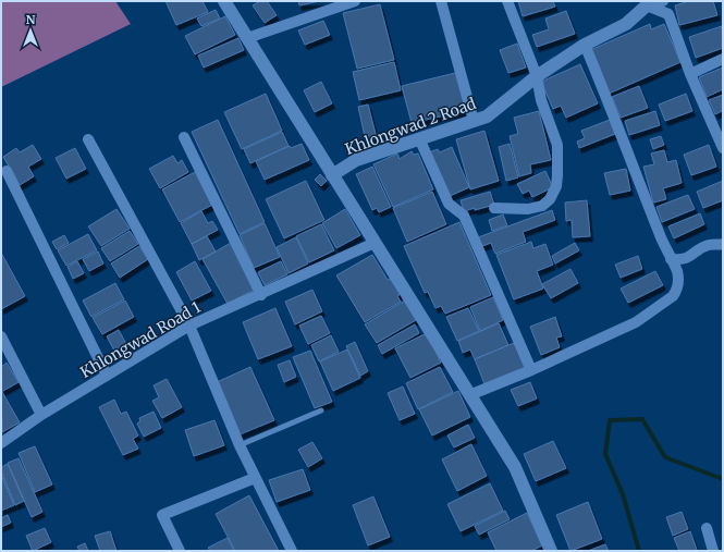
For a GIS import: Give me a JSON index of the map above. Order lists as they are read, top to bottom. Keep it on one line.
{"streets":{"street":["Khlongwad 2 Road","Khlongwad Road 1"]},"north":"top"}
